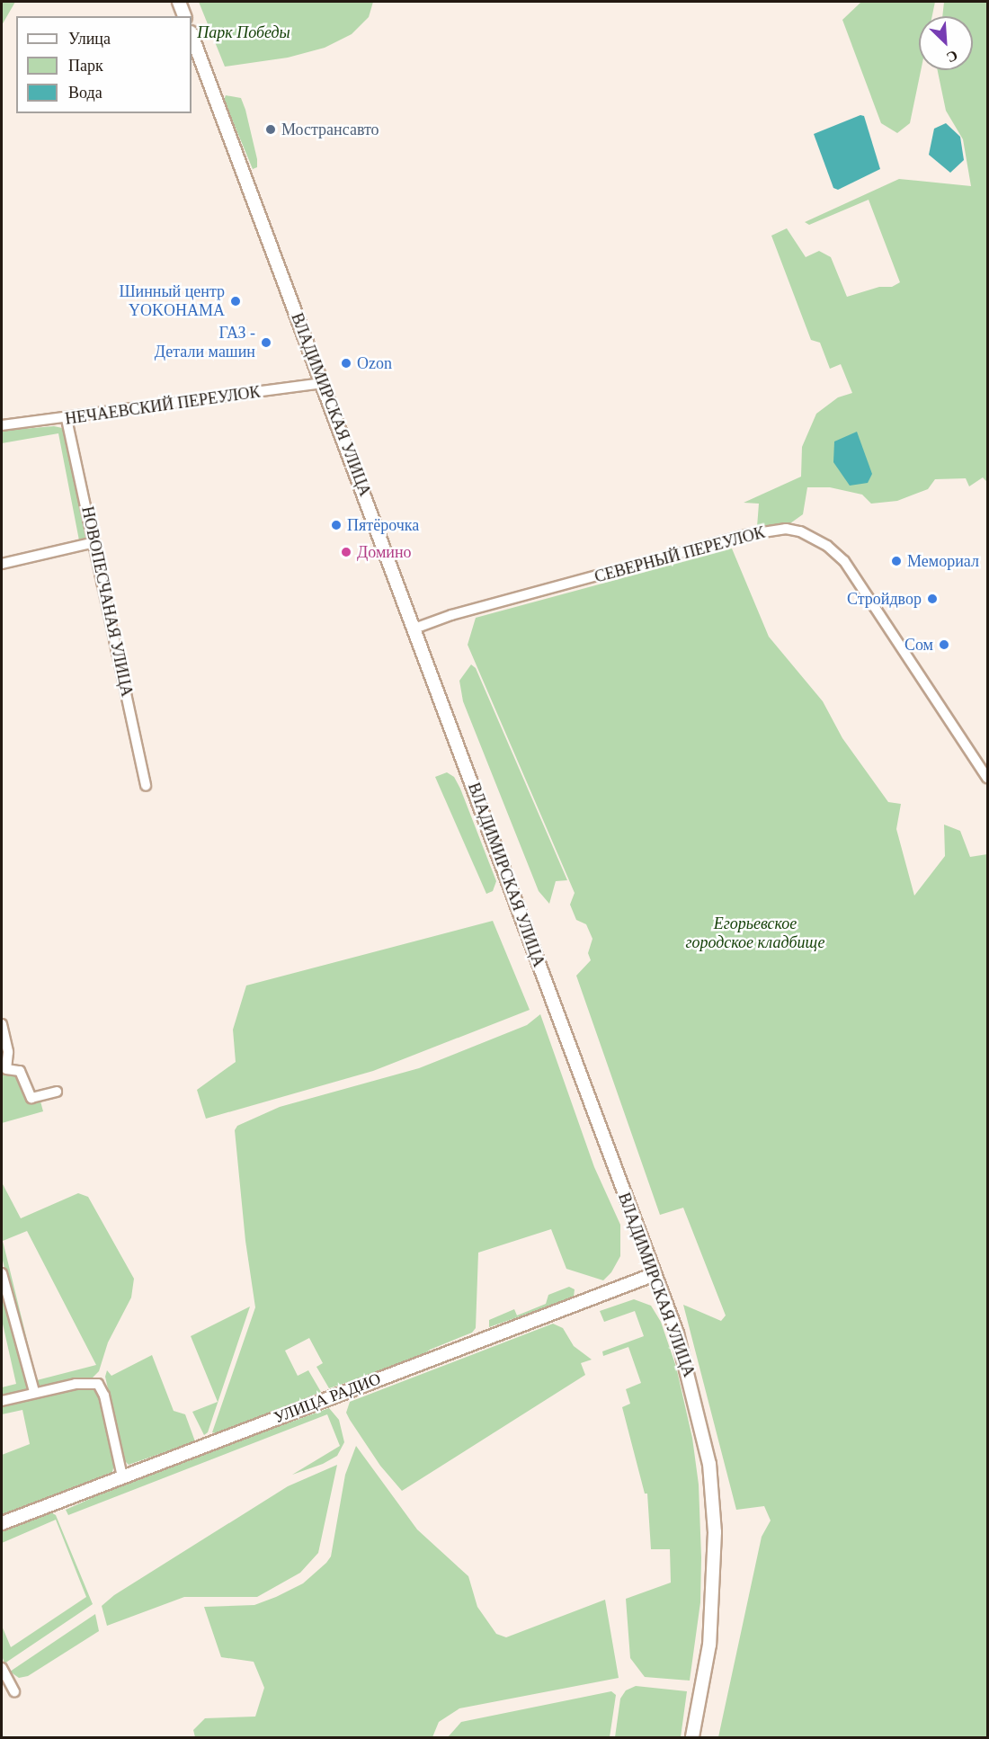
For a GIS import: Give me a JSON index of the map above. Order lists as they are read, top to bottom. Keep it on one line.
{"streets":{"street":["ВЛАДИМИРСКАЯ УЛИЦА","НЕЧАЕВСКИЙ ПЕРЕУЛОК","СЕВЕРНЫЙ ПЕРЕУЛОК","НОВОПЕСЧАНАЯ УЛИЦА","УЛИЦА РАДИО"]},"crossings":[["ВЛАДИМИРСКАЯ УЛИЦА","НЕЧАЕВСКИЙ ПЕРЕУЛОК"],["ВЛАДИМИРСКАЯ УЛИЦА","СЕВЕРНЫЙ ПЕРЕУЛОК"],["ВЛАДИМИРСКАЯ УЛИЦА","УЛИЦА РАДИО"],["НЕЧАЕВСКИЙ ПЕРЕУЛОК","НОВОПЕСЧАНАЯ УЛИЦА"]],"parks":["Парк Победы","Егорьевское городское кладбище"],"places":["Мострансавто","Шинный центр YOKOHAMA","ГАЗ - Детали машин","Ozon","Пятёрочка","Домино","Мемориал","Стройдвор","Сом"],"legend":["Улица","Парк","Вода"],"north":"bottom right"}
